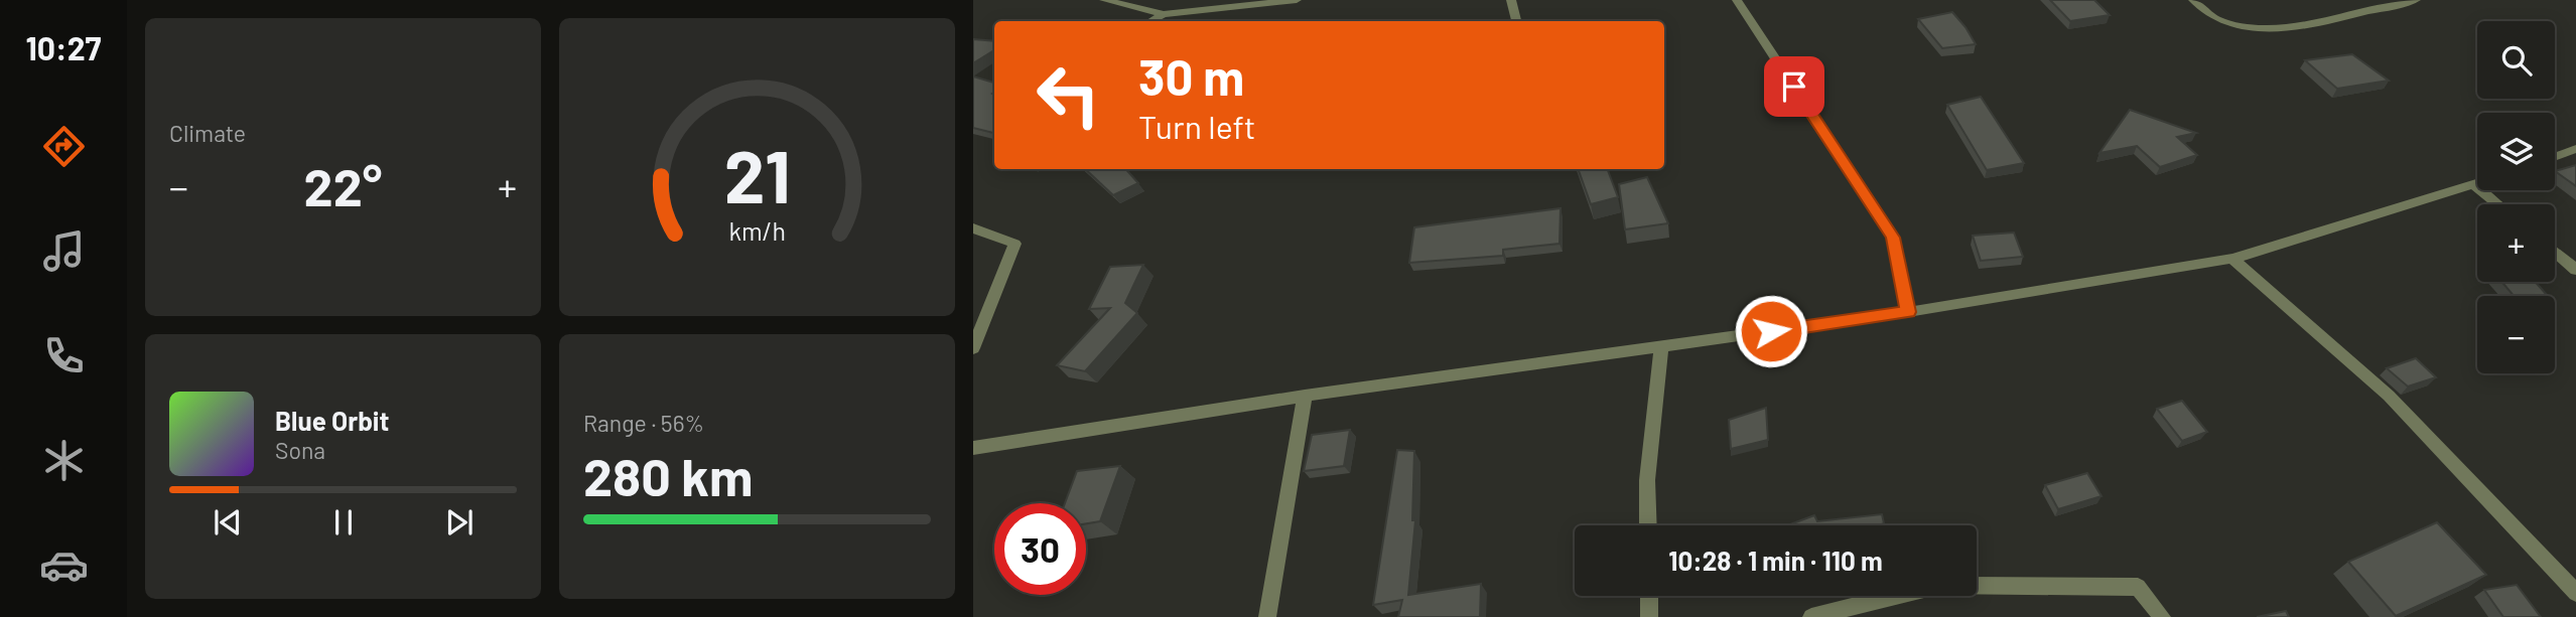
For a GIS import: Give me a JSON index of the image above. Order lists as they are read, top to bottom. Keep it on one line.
{"page":{"tabs":"10:27","tile":["Climate",["Range · 56%","280 km"]],"map_buttons":["+","−"],"turn":["30 m","Turn left"],"heat":["−","22°","+"],"song":["Blue Orbit","Sona"],"limit":"30","trip":"10:28 · 1 min · 110 m","gauge":["21","km/h"]}}
